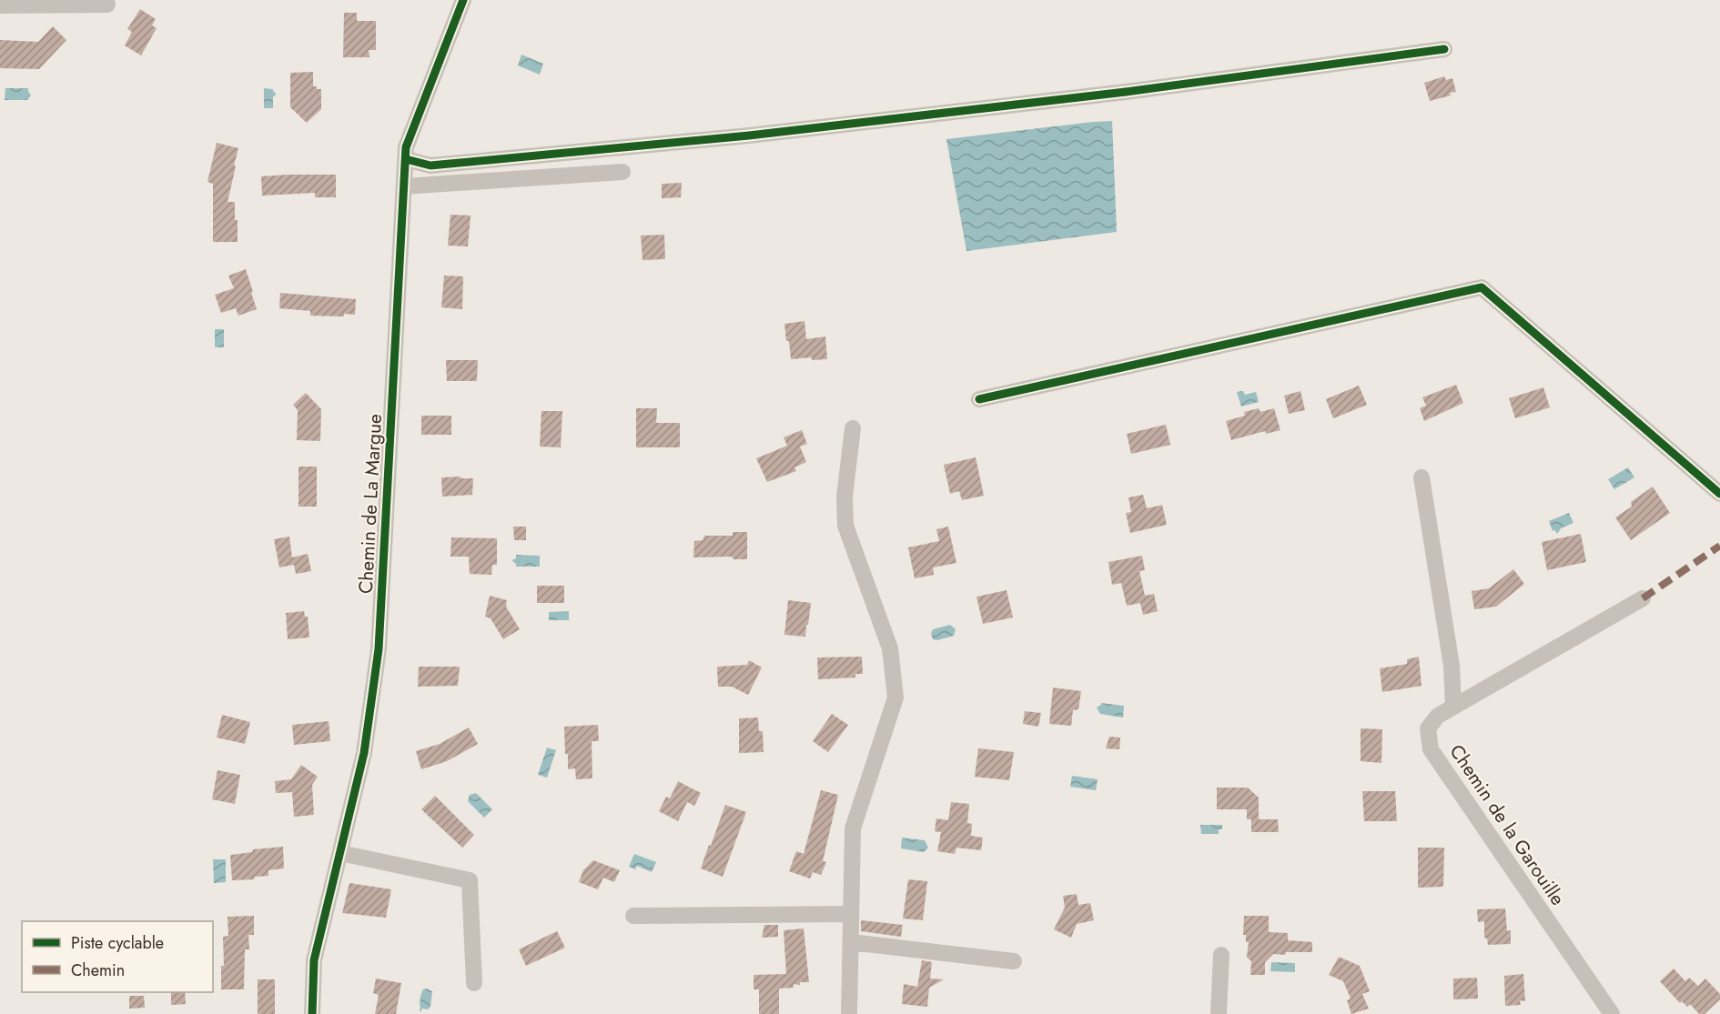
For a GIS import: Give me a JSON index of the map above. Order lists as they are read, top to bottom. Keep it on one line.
{"streets":{"street":["Chemin de La Margue","Chemin de la Garouille"]},"legend":["Piste cyclable","Chemin"]}
